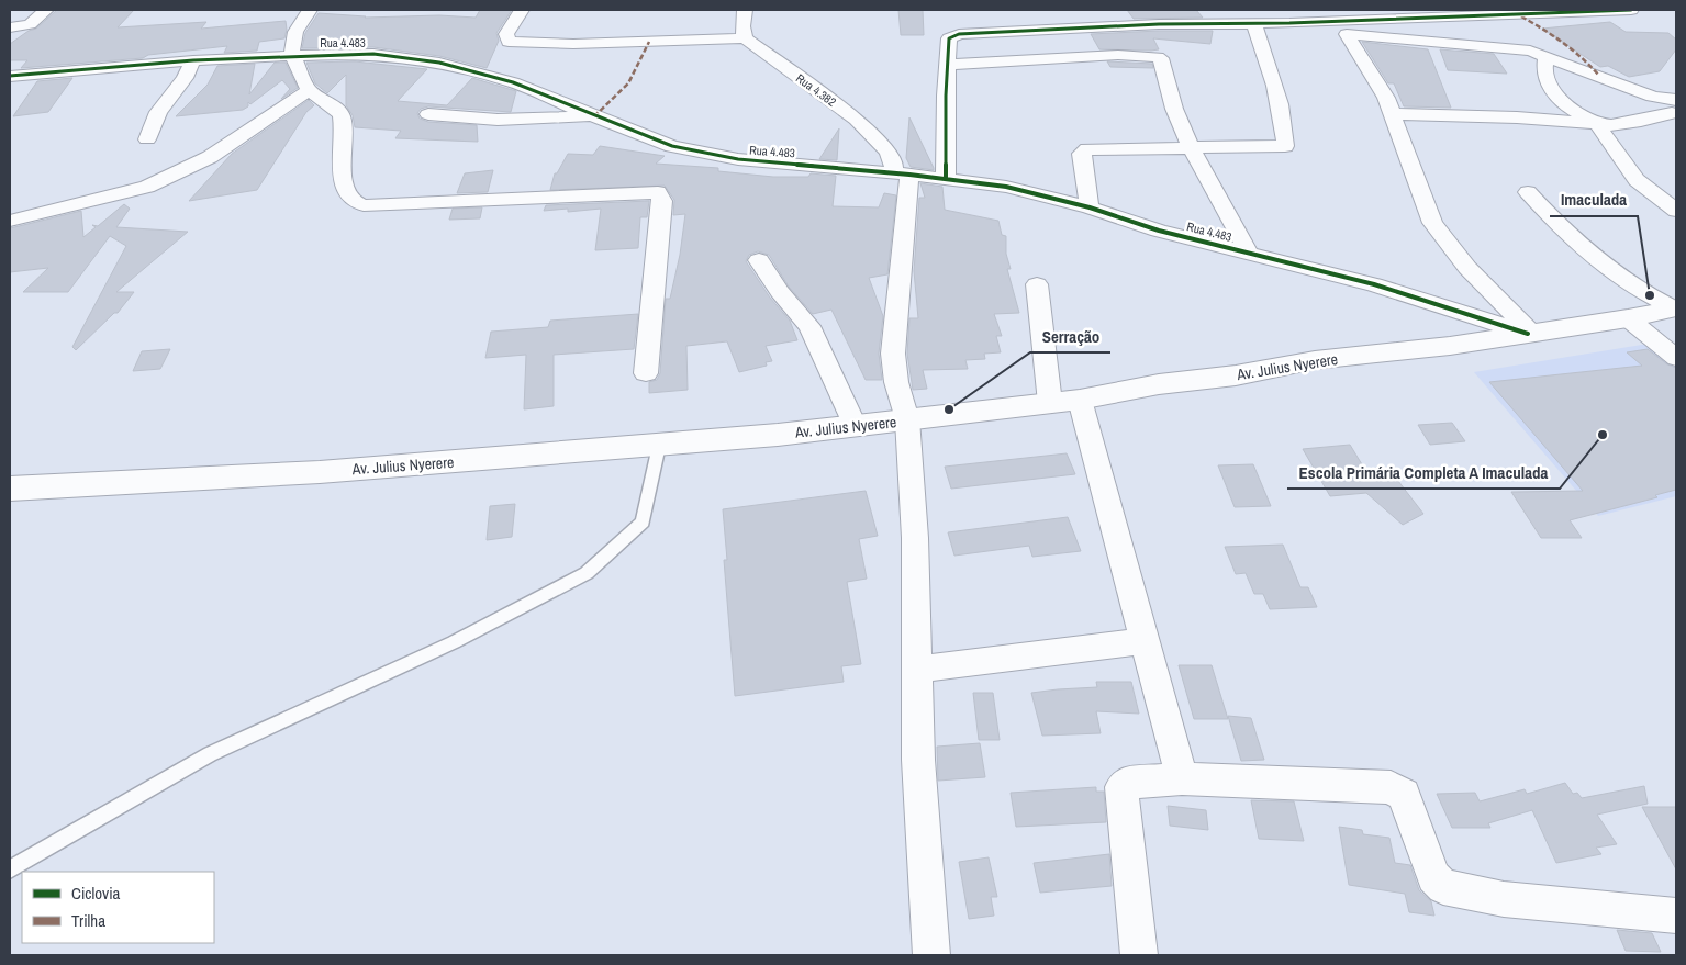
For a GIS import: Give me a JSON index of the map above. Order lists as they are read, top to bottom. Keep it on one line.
{"streets":{"main road":["Av. Julius Nyerere"],"street":["Rua 4.483","Rua 4.382"]},"crossings":[["Rua 4.483","Rua 4.382"],["Rua 4.483","Av. Julius Nyerere"]],"places":["Imaculada","Serração","Escola Primária Completa A Imaculada"],"legend":["Ciclovia","Trilha"]}
